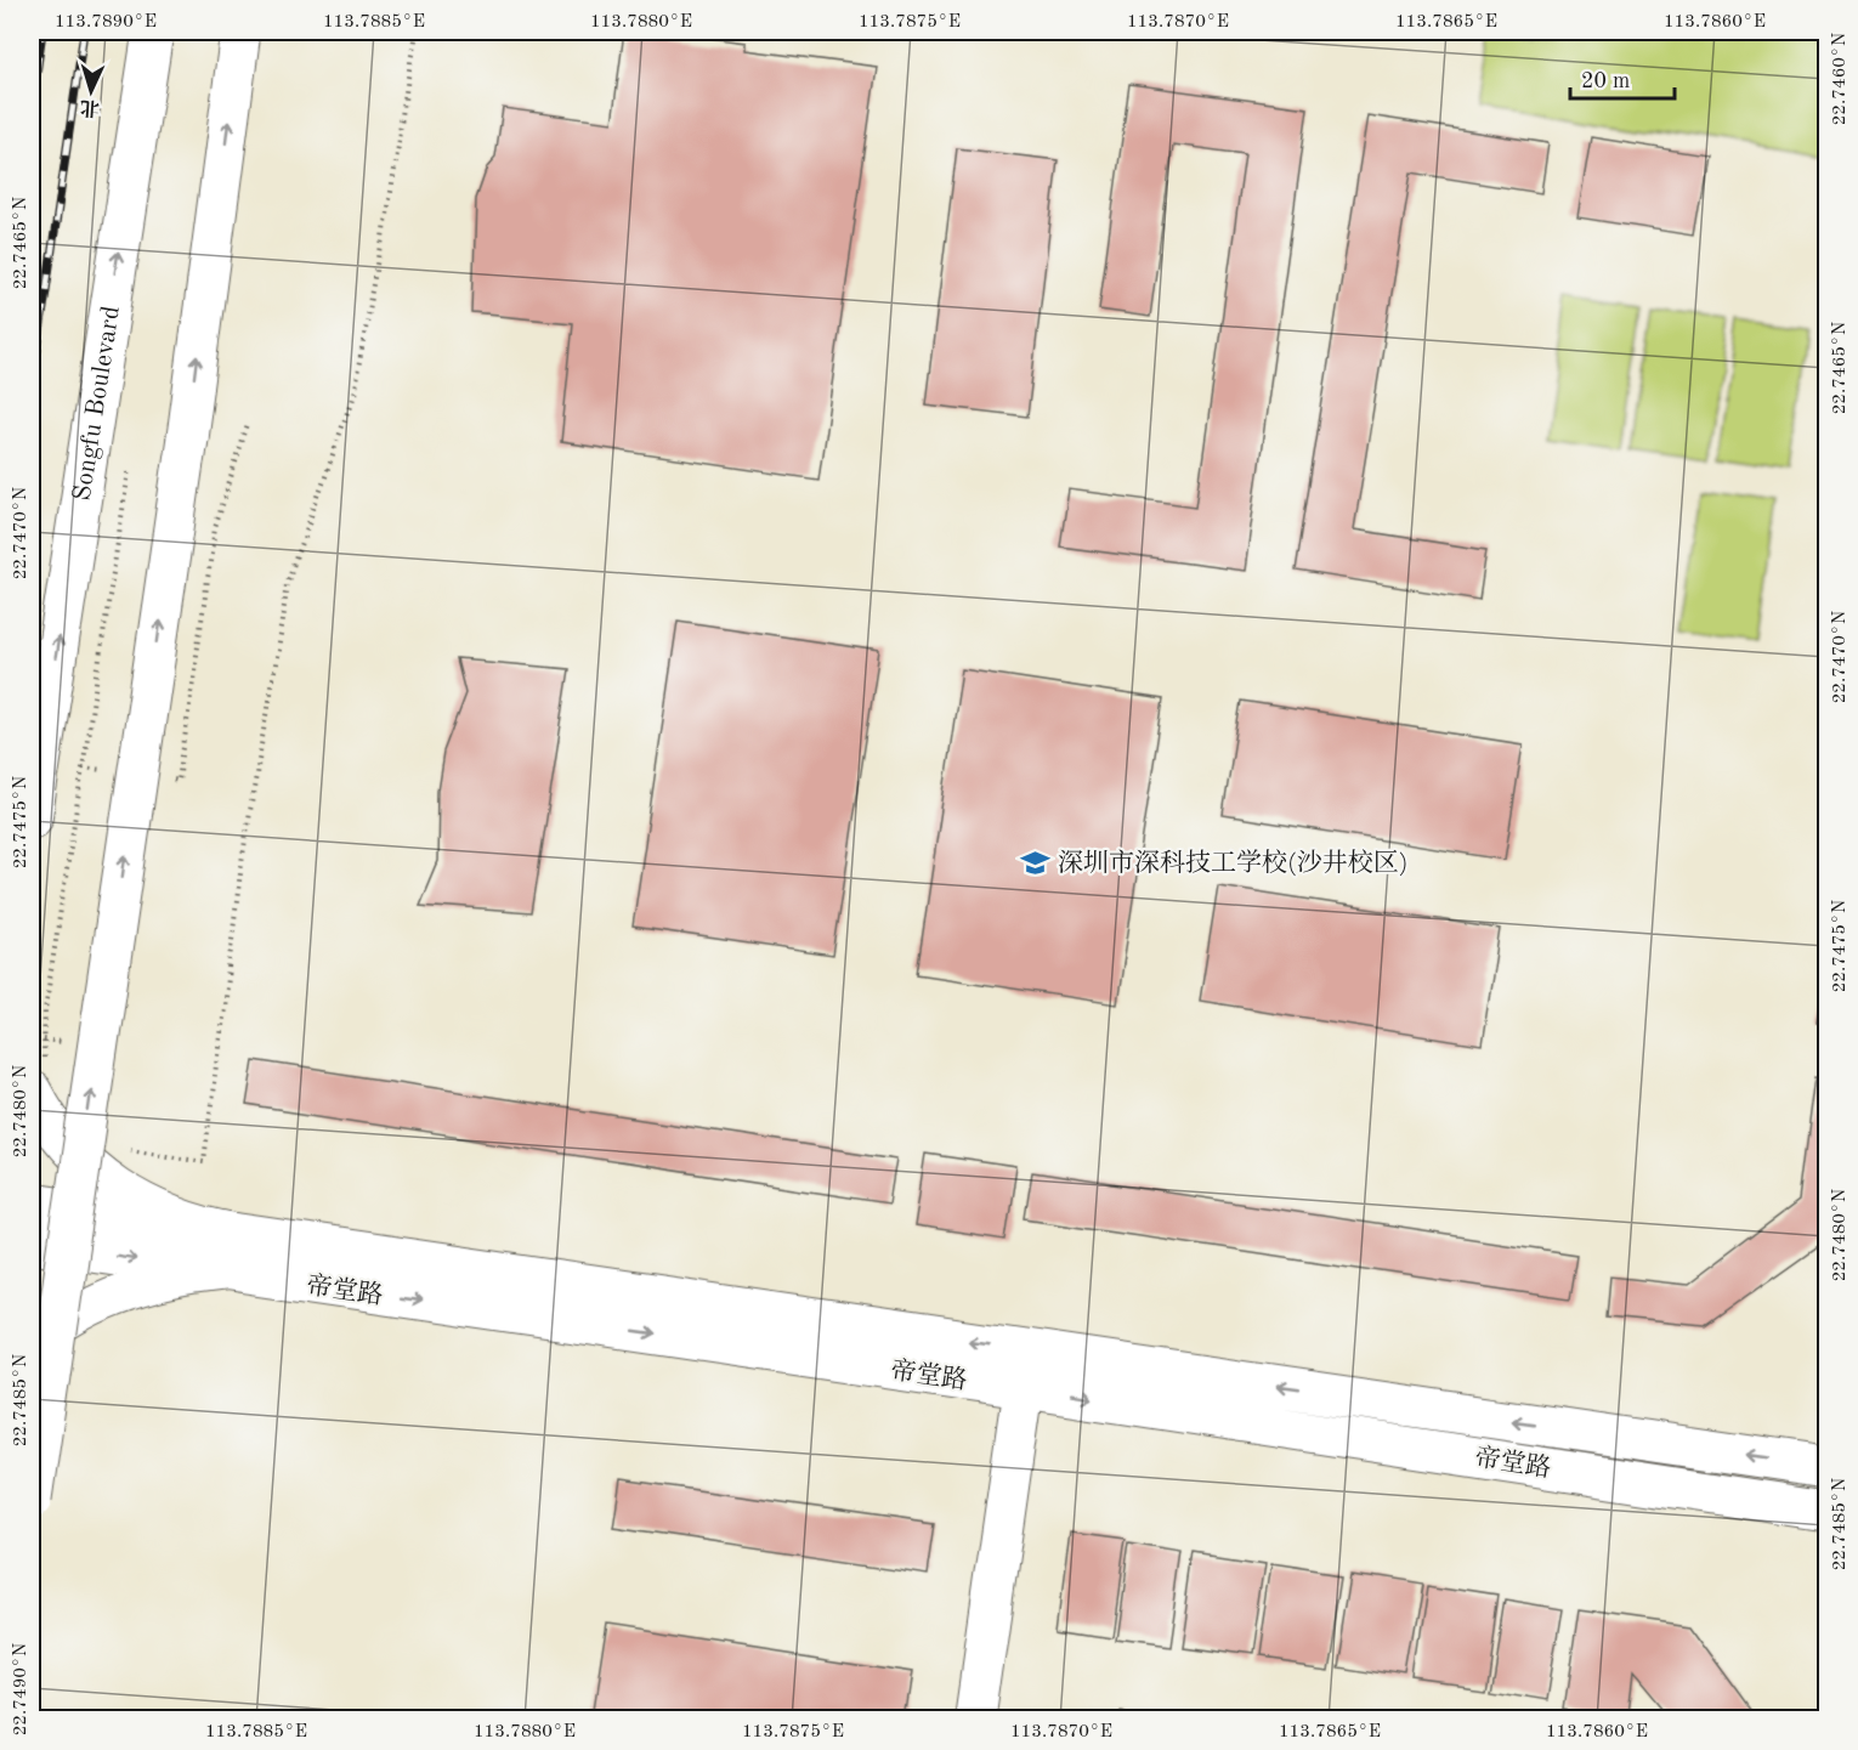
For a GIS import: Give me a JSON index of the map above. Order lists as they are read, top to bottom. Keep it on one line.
{"streets":{"main road":["Songfu Boulevard","帝堂路"]},"places":{"school or university":["深圳市深科技工学校(沙井校区)"]},"scale_bar":"20 m","north":"bottom","coordinates":["113.7890°E","113.7885°E","113.7880°E","113.7875°E","113.7870°E","113.7865°E","113.7860°E","22.7460°N","22.7465°N","22.7470°N","22.7475°N","22.7480°N","22.7485°N","22.7490°N"]}
